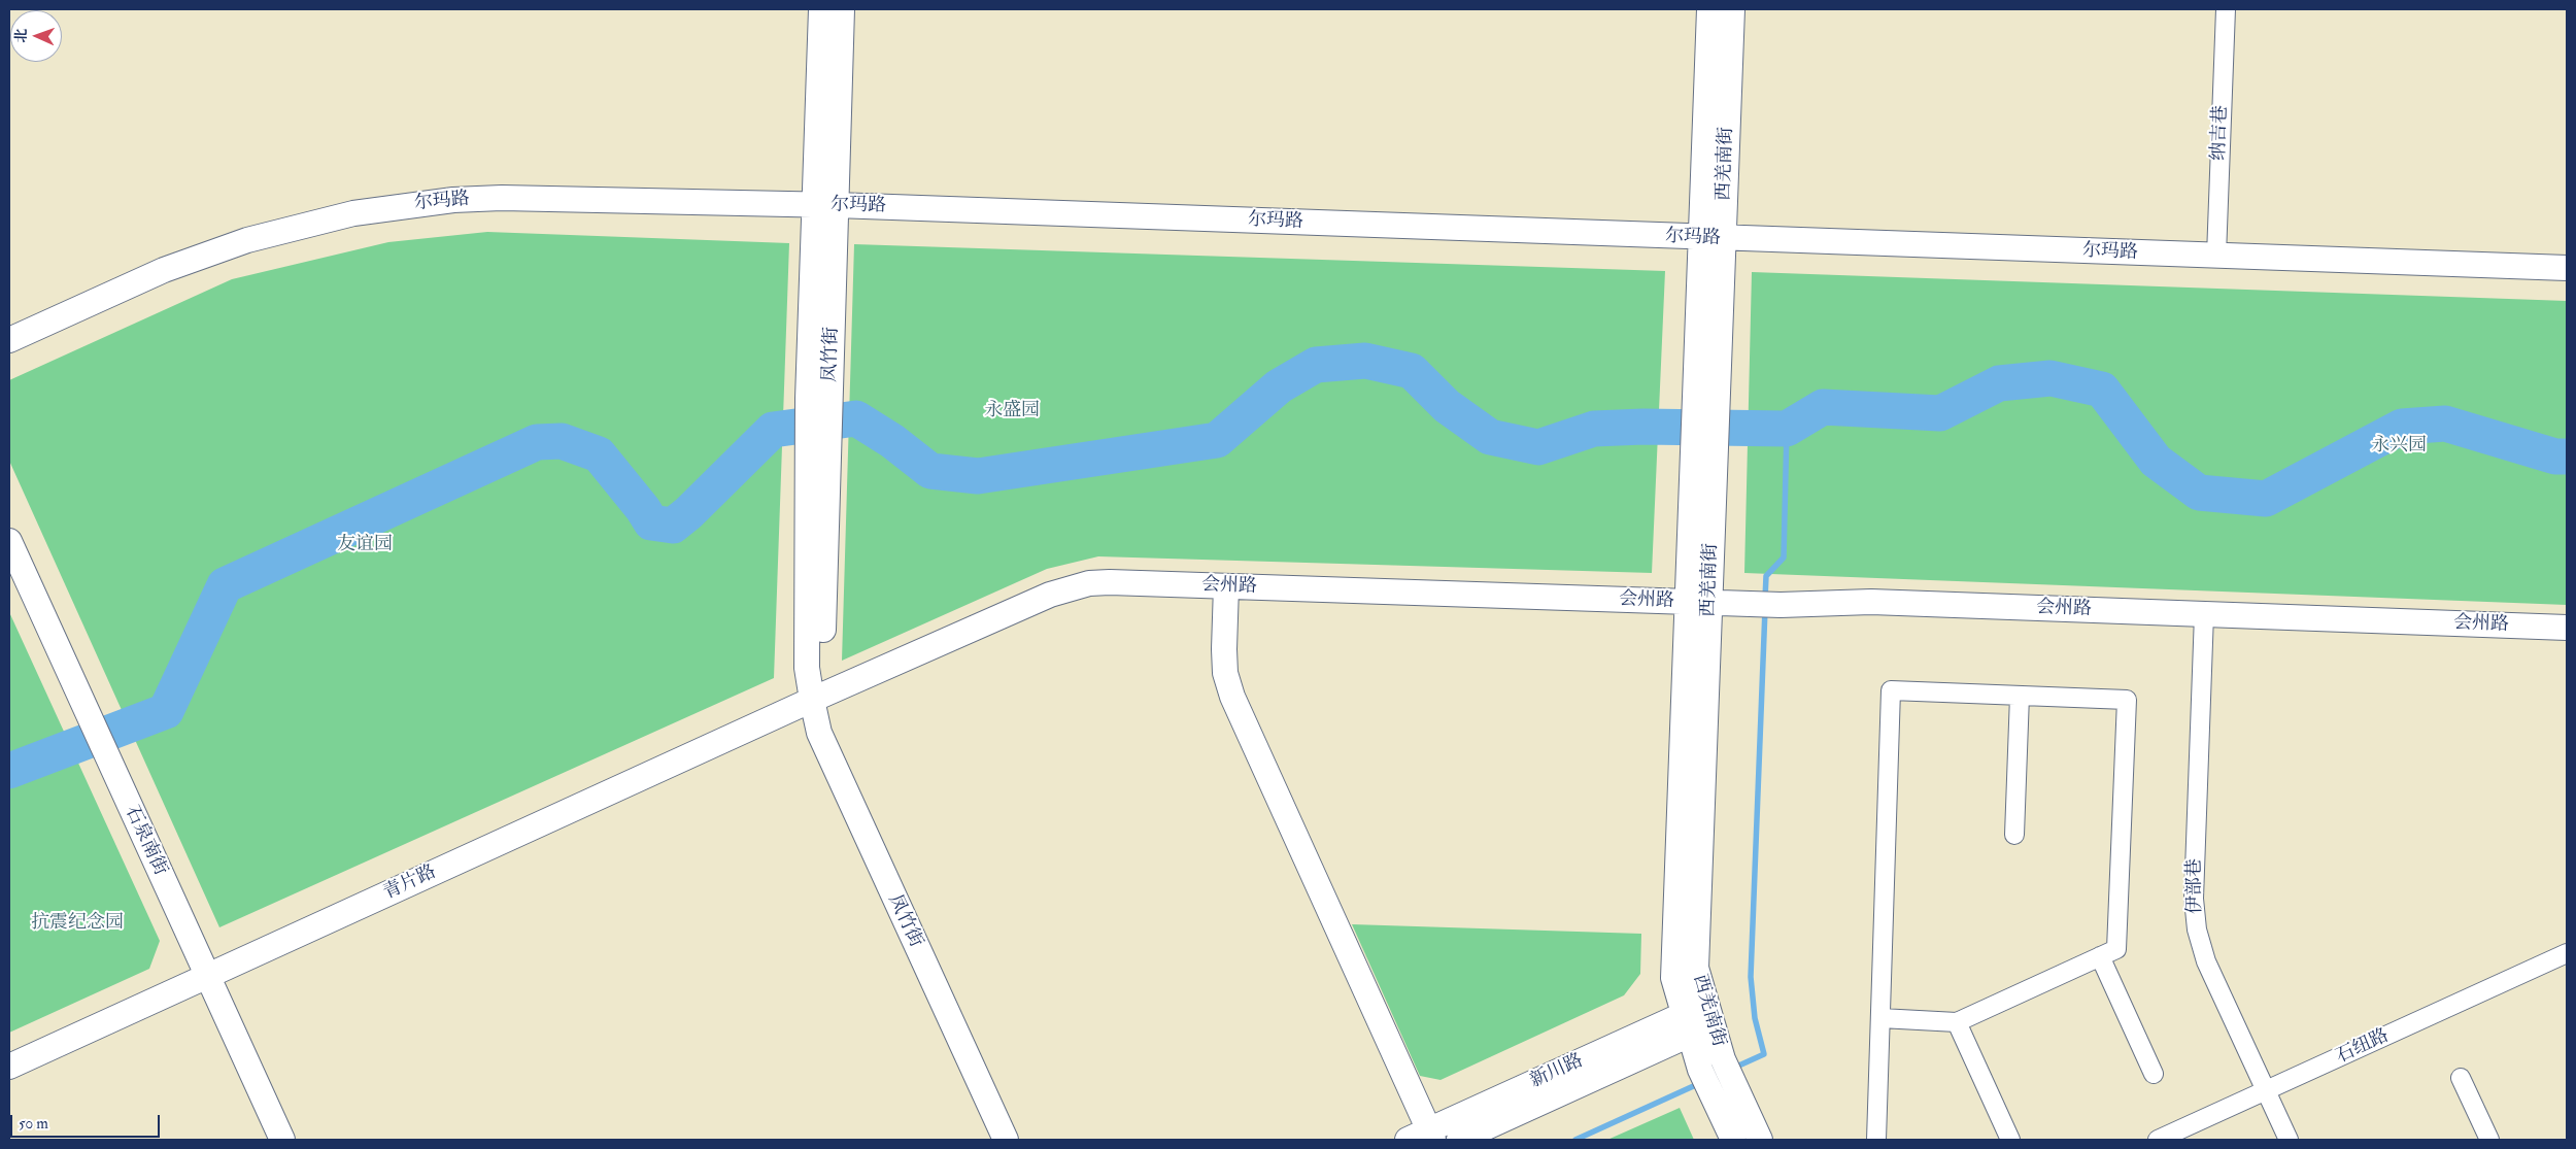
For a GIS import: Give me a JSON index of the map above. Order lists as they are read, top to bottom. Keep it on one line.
{"streets":{"street":["纳吉巷","西羌南街","尔玛路","凤竹街","会州路","石泉南街","青片路","伊部巷","石纽路","新川路"]},"crossings":[["纳吉巷","尔玛路"],["西羌南街","尔玛路"],["西羌南街","会州路"],["西羌南街","新川路"],["尔玛路","凤竹街"],["凤竹街","会州路"],["凤竹街","青片路"],["会州路","青片路"],["会州路","伊部巷"],["石泉南街","青片路"],["伊部巷","石纽路"]],"parks":["永盛园","永兴园","友谊园","抗震纪念园"],"scale_bar":"50 m","north":"left"}
